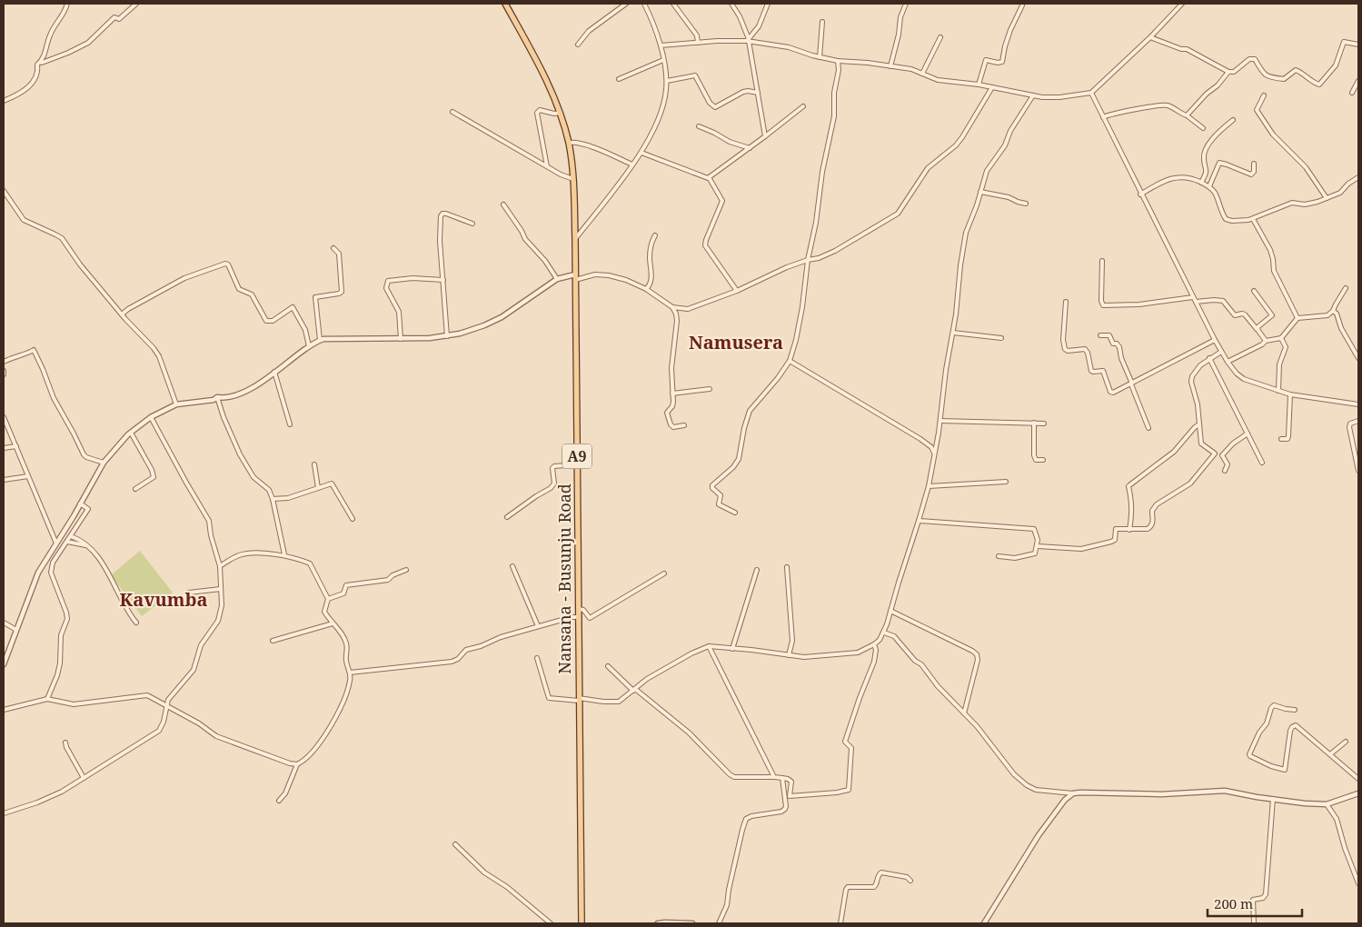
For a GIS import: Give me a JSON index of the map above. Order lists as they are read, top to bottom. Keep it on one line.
{"streets":{"main road":["A9","Nansana - Busunju Road"]},"districts":["Namusera","Kavumba"],"scale_bar":"200 m"}
